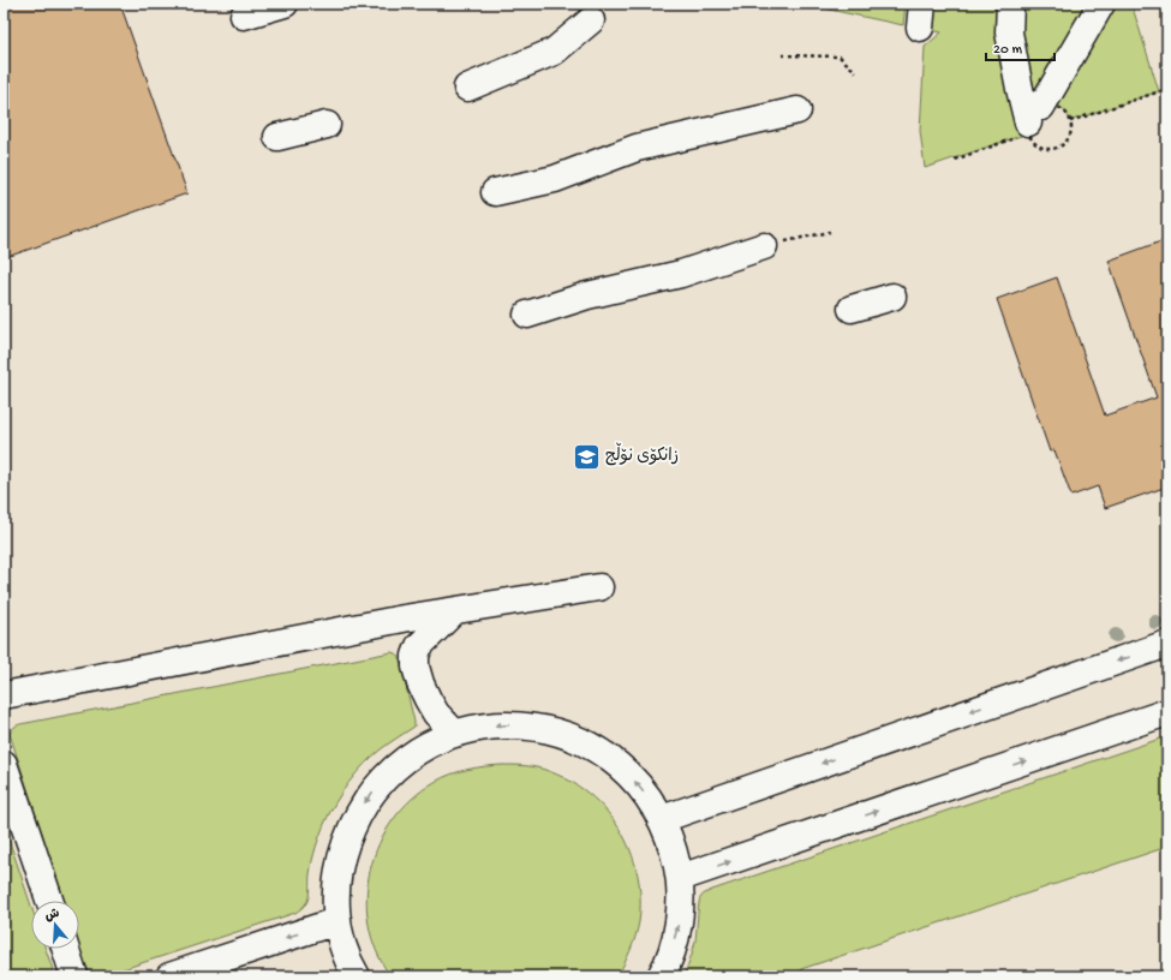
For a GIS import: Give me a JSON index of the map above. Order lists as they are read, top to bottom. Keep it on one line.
{"places":{"school or university":["زانکۆی نۆڵج"]},"scale_bar":"20 m","north":"top"}
